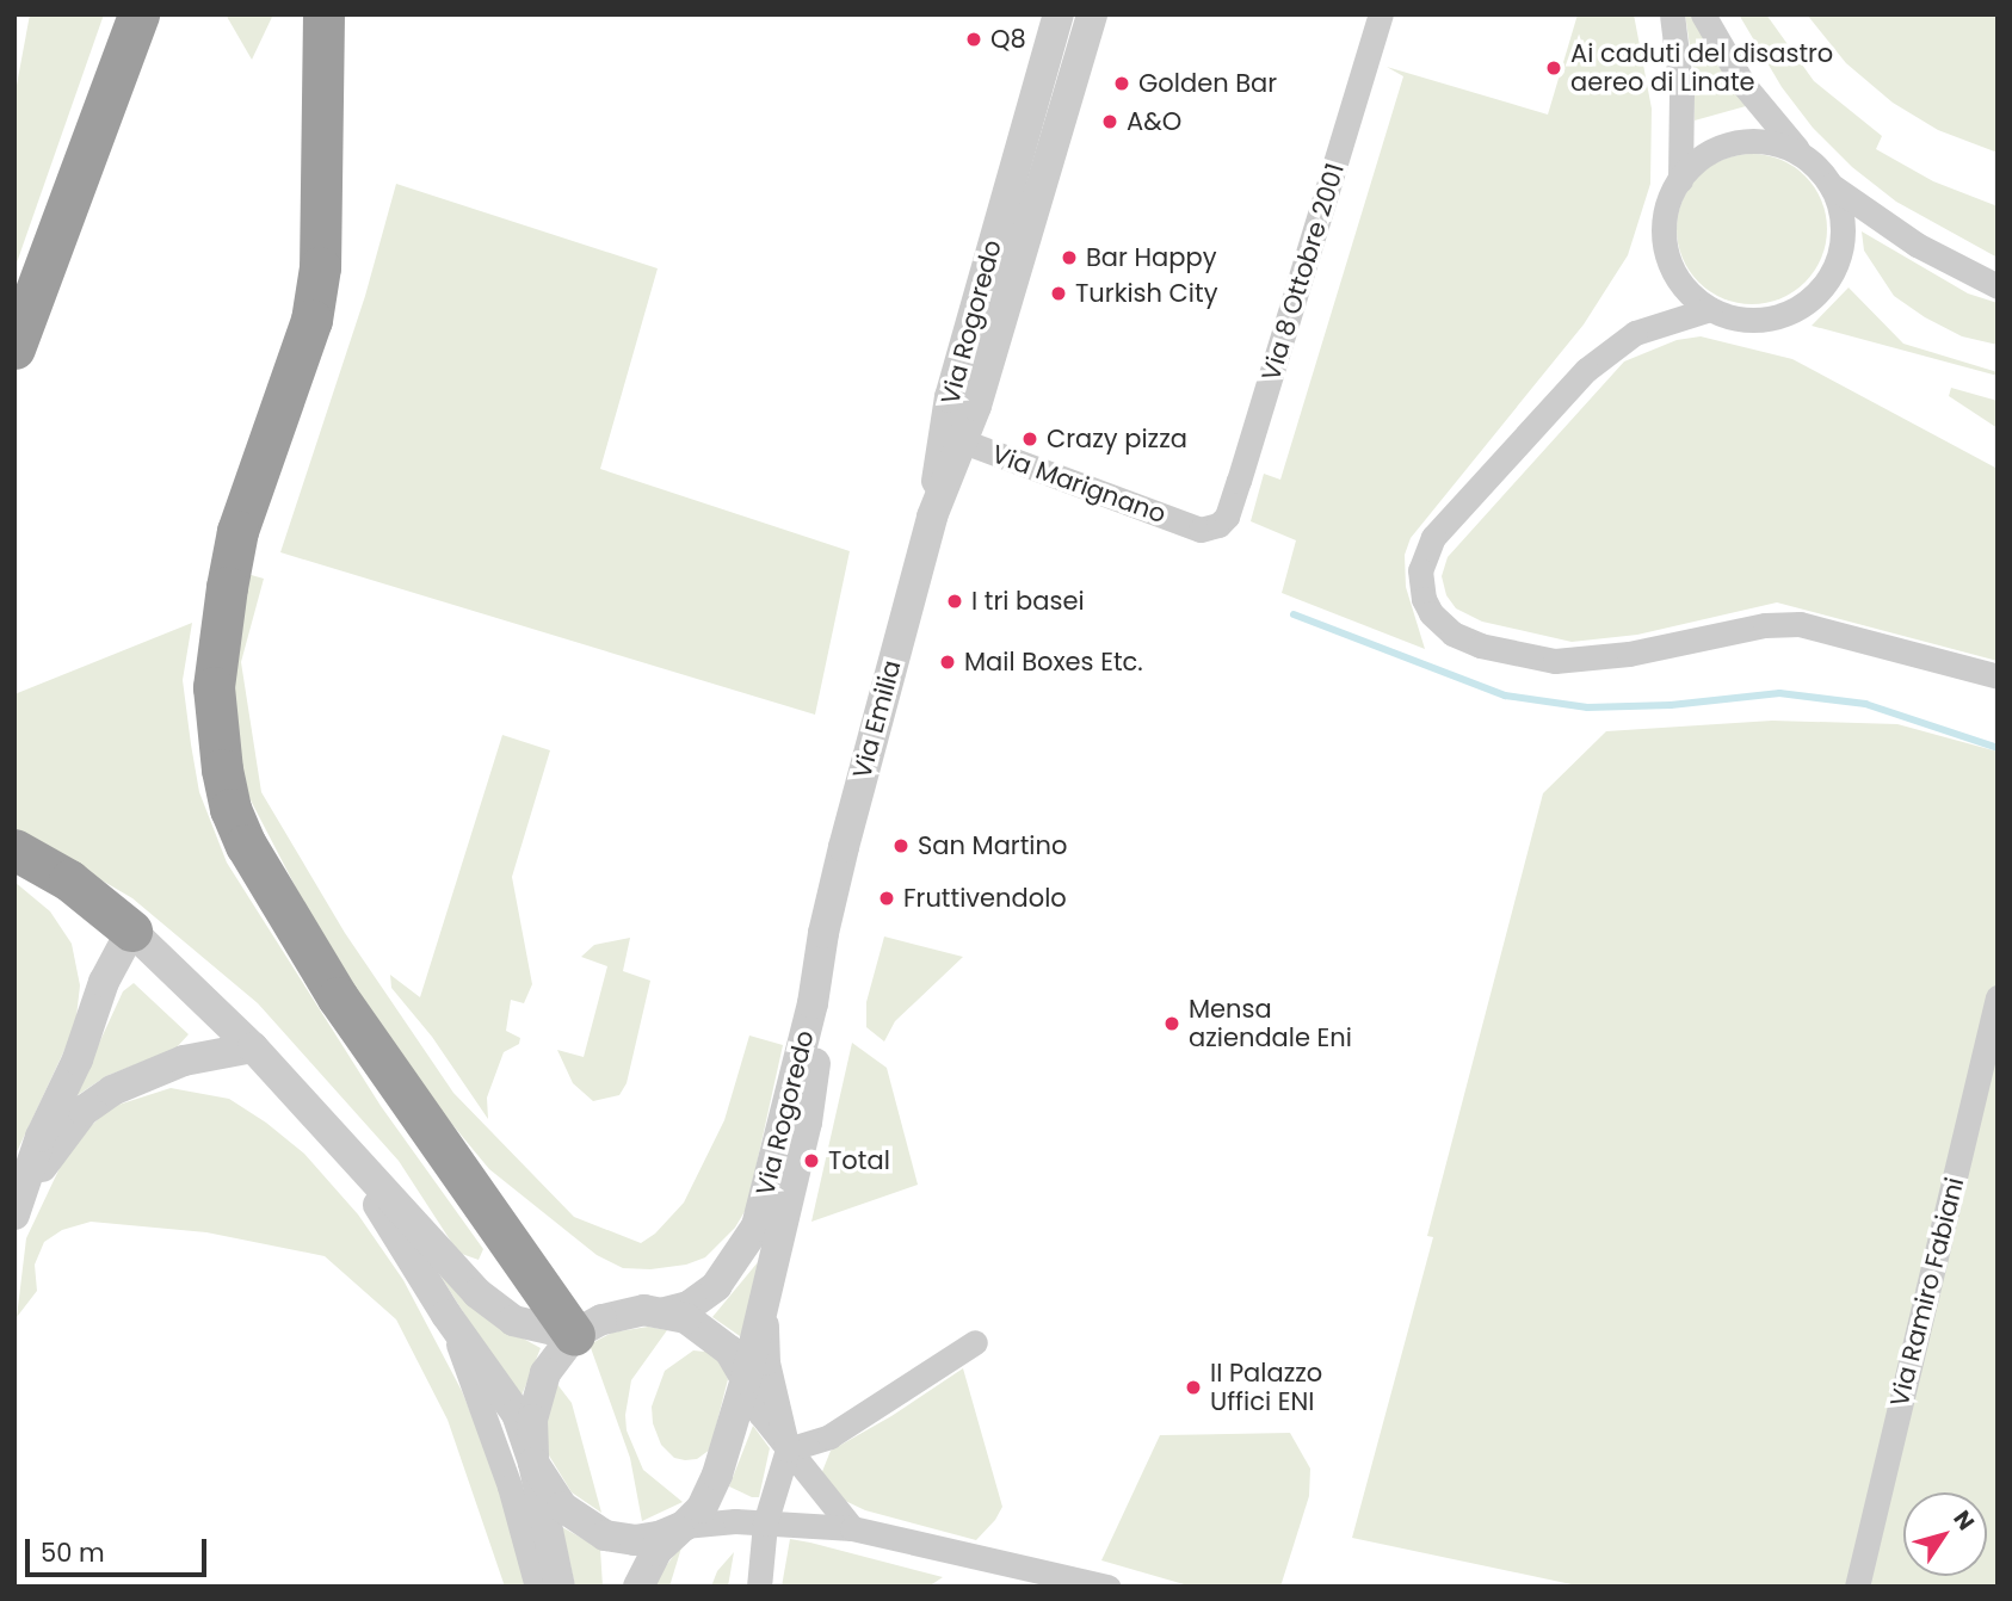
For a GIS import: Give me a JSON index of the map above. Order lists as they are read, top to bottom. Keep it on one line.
{"streets":{"street":["Via 8 Ottobre 2001","Via Rogoredo","Via Marignano","Via Emilia","Via Ramiro Fabiani"]},"crossings":[["Via 8 Ottobre 2001","Via Marignano"],["Via Rogoredo","Via Marignano"],["Via Rogoredo","Via Emilia"],["Via Marignano","Via Emilia"]],"places":["Q8","Ai caduti del disastro aereo di Linate","Golden Bar","A&O","Bar Happy","Turkish City","Crazy pizza","I tri basei","Mail Boxes Etc.","San Martino","Fruttivendolo","Mensa aziendale Eni","Total","II Palazzo Uffici ENI"],"scale_bar":"50 m","north":"top right"}
